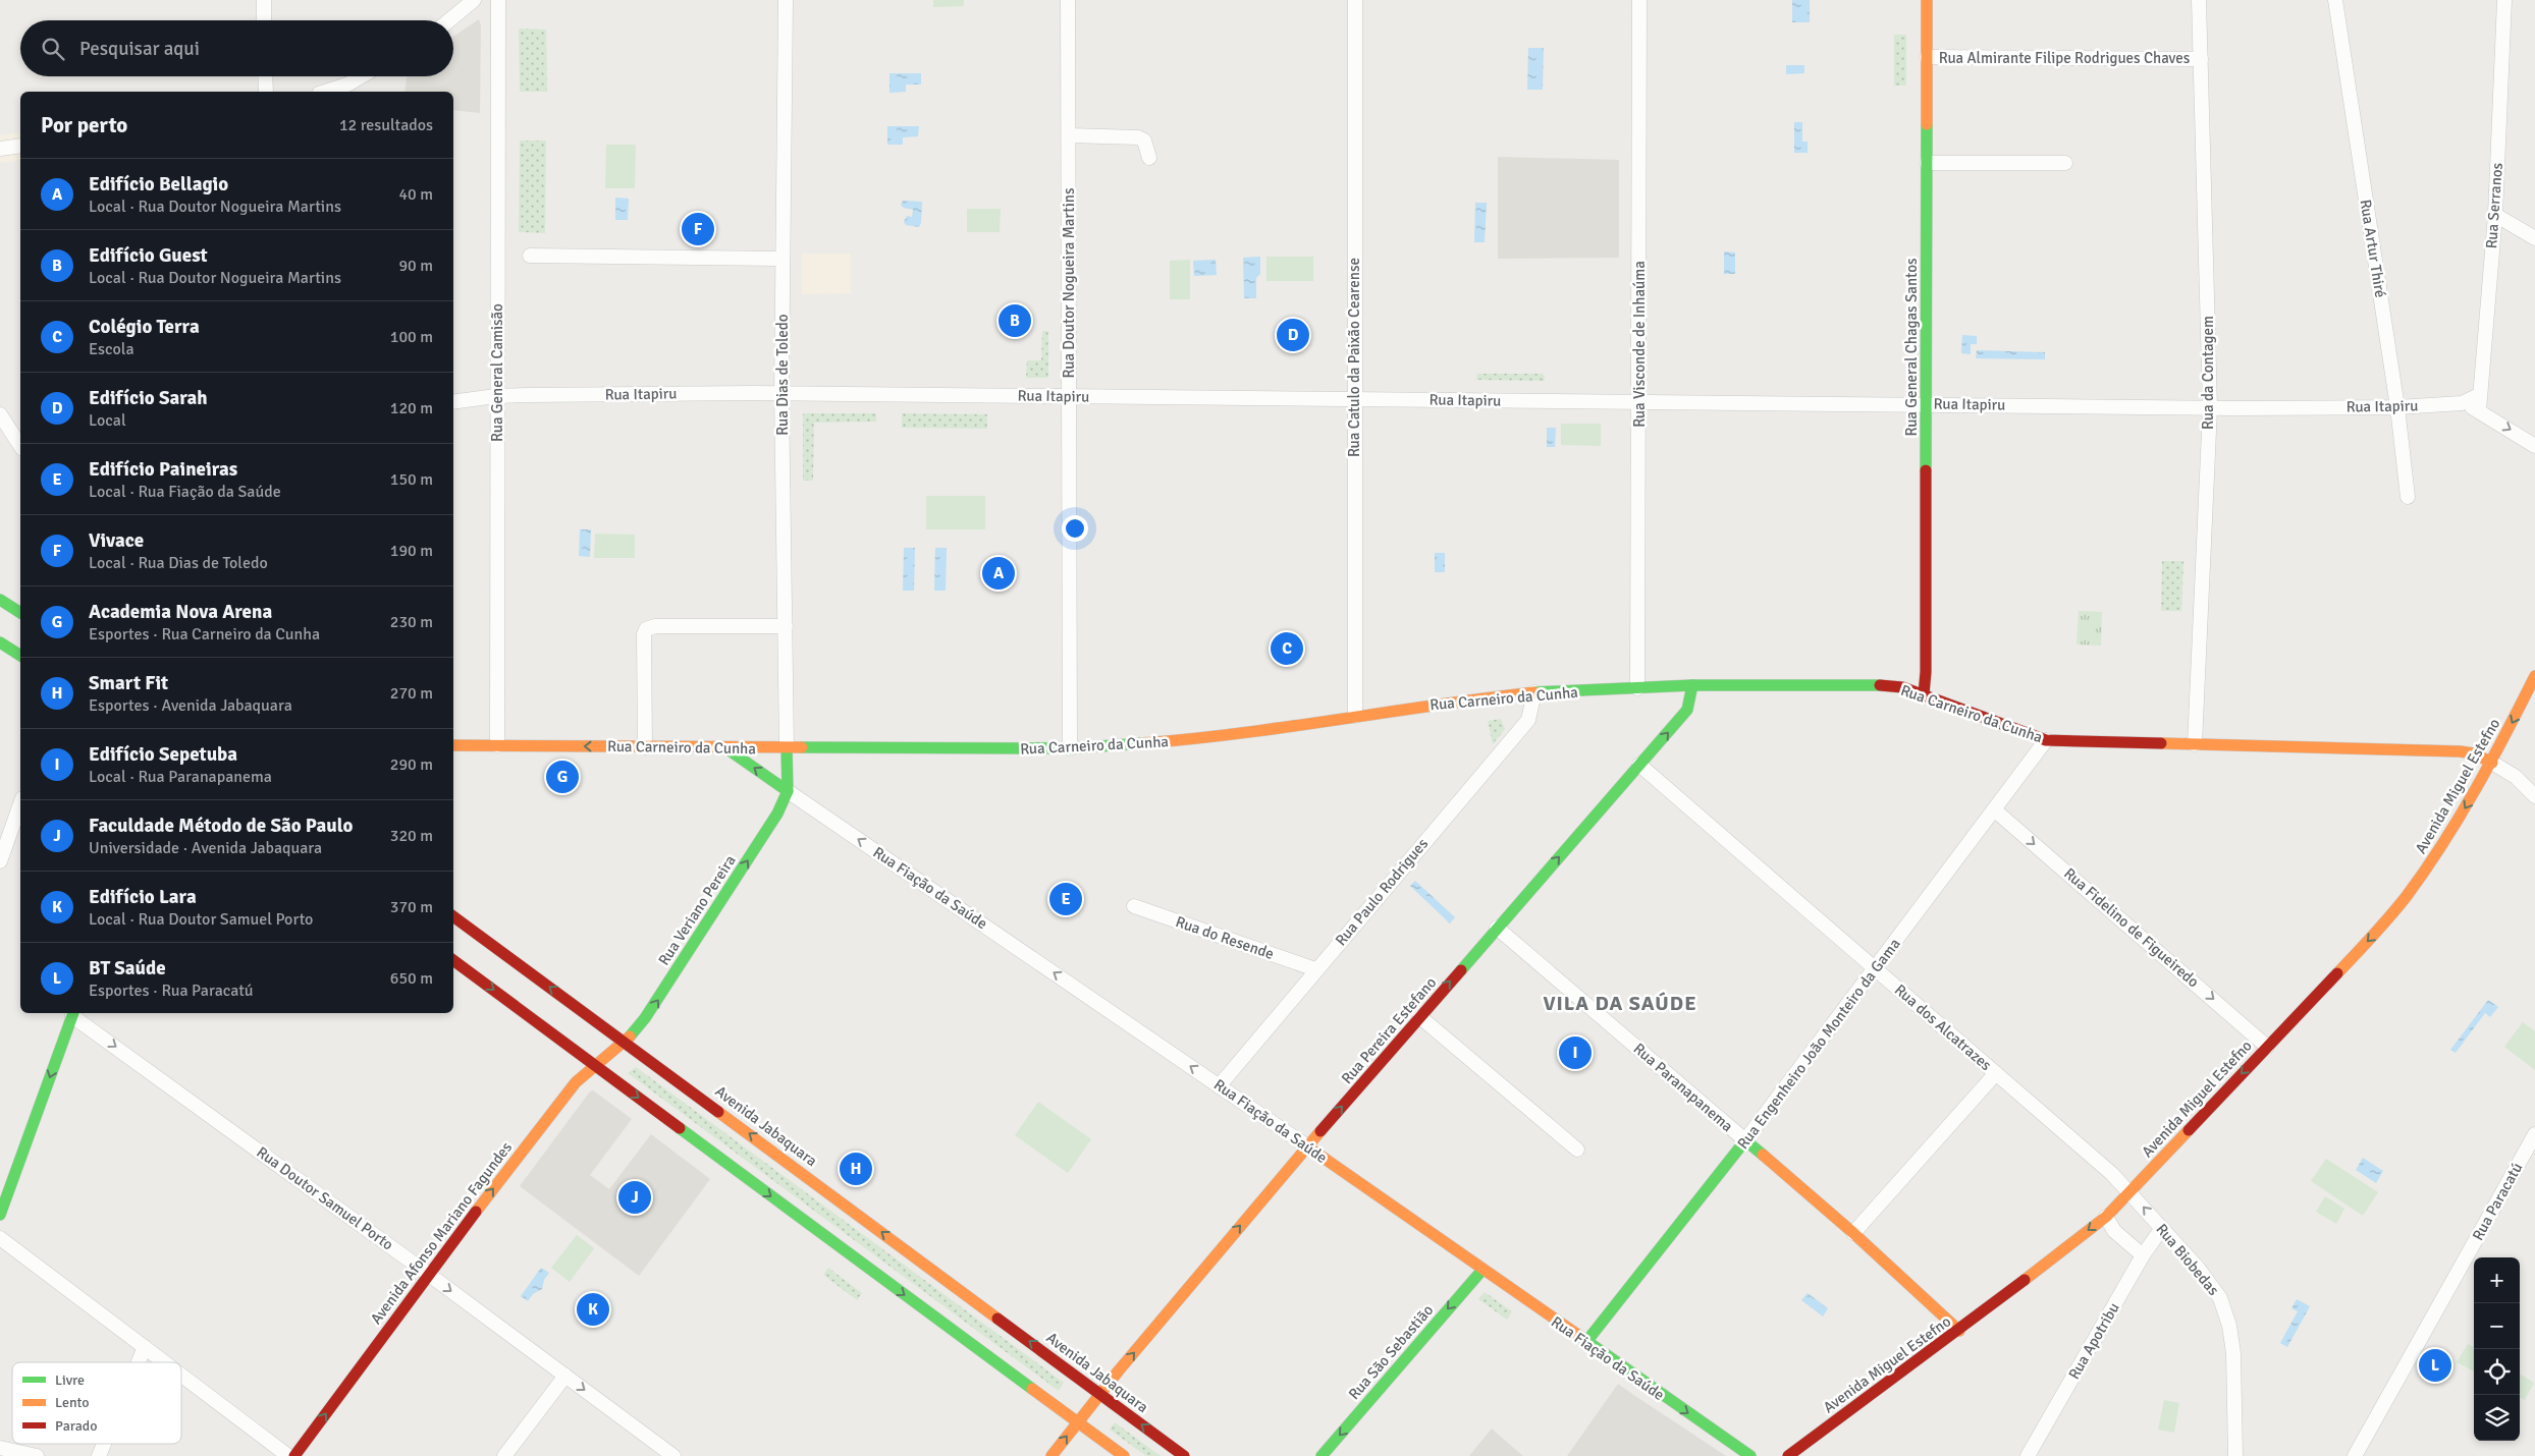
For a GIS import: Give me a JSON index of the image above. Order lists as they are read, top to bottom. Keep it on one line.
{"streets":{"street":["Rua Almirante Filipe Rodrigues Chaves","Rua Serranos","Rua Artur Thiré","Rua Doutor Nogueira Martins","Rua Visconde de Inhaúma","Rua General Chagas Santos","Rua Catulo da Paixão Cearense","Rua General Camisão","Rua da Contagem","Rua Dias de Toledo","Rua Itapiru","Rua Carneiro da Cunha","Avenida Miguel Estefno","Rua Fiação da Saúde","Rua Paulo Rodrigues","Rua Veriano Pereira","Rua Fidelino de Figueiredo","Rua do Resende","Rua dos Alcatrazes","Rua Pereira Estefano","Rua Engenheiro João Monteiro da Gama","Rua Paranapanema","Avenida Jabaquara","Rua Doutor Samuel Porto","Rua Paracatú","Avenida Afonso Mariano Fagundes","Rua Biobedas","Rua Apotribu","Rua São Sebastião"]},"crossings":[["Rua Almirante Filipe Rodrigues Chaves","Rua General Chagas Santos"],["Rua Almirante Filipe Rodrigues Chaves","Rua da Contagem"],["Rua Serranos","Rua Itapiru"],["Rua Artur Thiré","Rua Itapiru"],["Rua Doutor Nogueira Martins","Rua Itapiru"],["Rua Doutor Nogueira Martins","Rua Carneiro da Cunha"],["Rua Visconde de Inhaúma","Rua Itapiru"],["Rua Visconde de Inhaúma","Rua Carneiro da Cunha"],["Rua General Chagas Santos","Rua Itapiru"],["Rua General Chagas Santos","Rua Carneiro da Cunha"],["Rua Catulo da Paixão Cearense","Rua Itapiru"],["Rua Catulo da Paixão Cearense","Rua Carneiro da Cunha"],["Rua General Camisão","Rua Itapiru"],["Rua General Camisão","Rua Carneiro da Cunha"],["Rua da Contagem","Rua Itapiru"],["Rua da Contagem","Rua Carneiro da Cunha"],["Rua Dias de Toledo","Rua Itapiru"],["Rua Dias de Toledo","Rua Carneiro da Cunha"],["Rua Dias de Toledo","Rua Veriano Pereira"],["Rua Carneiro da Cunha","Avenida Miguel Estefno"],["Rua Carneiro da Cunha","Rua Paulo Rodrigues"],["Rua Carneiro da Cunha","Rua Veriano Pereira"],["Rua Carneiro da Cunha","Rua Pereira Estefano"],["Rua Carneiro da Cunha","Rua Engenheiro João Monteiro da Gama"],["Avenida Miguel Estefno","Rua Fidelino de Figueiredo"],["Avenida Miguel Estefno","Rua dos Alcatrazes"],["Avenida Miguel Estefno","Rua Paranapanema"],["Avenida Miguel Estefno","Rua Biobedas"],["Rua Fiação da Saúde","Rua Paulo Rodrigues"],["Rua Fiação da Saúde","Rua Veriano Pereira"],["Rua Fiação da Saúde","Rua Pereira Estefano"],["Rua Fiação da Saúde","Rua Engenheiro João Monteiro da Gama"],["Rua Fiação da Saúde","Rua São Sebastião"],["Rua Paulo Rodrigues","Rua do Resende"],["Rua Veriano Pereira","Avenida Jabaquara"],["Rua Veriano Pereira","Avenida Afonso Mariano Fagundes"],["Rua Fidelino de Figueiredo","Rua Engenheiro João Monteiro da Gama"],["Rua dos Alcatrazes","Rua Pereira Estefano"],["Rua dos Alcatrazes","Rua Engenheiro João Monteiro da Gama"],["Rua dos Alcatrazes","Rua Biobedas"],["Rua Pereira Estefano","Rua Paranapanema"],["Rua Pereira Estefano","Avenida Jabaquara"],["Rua Engenheiro João Monteiro da Gama","Rua Paranapanema"],["Avenida Jabaquara","Avenida Afonso Mariano Fagundes"],["Rua Doutor Samuel Porto","Avenida Afonso Mariano Fagundes"],["Rua Biobedas","Rua Apotribu"]],"one_way":["Avenida Miguel Estefno","Rua Veriano Pereira","Rua Fidelino de Figueiredo","Rua Pereira Estefano","Rua Doutor Samuel Porto","Avenida Afonso Mariano Fagundes","Rua São Sebastião"],"districts":["VILA DA SAÚDE"],"legend":["Livre","Lento","Parado"],"page":{"search":"Pesquisar aqui","heading":["Por perto","12 resultados"],"list":[{"mark":"A","name":"Edifício Bellagio","note":"Local · Rua Doutor Nogueira Martins","value":"40 m"},{"mark":"B","name":"Edifício Guest","note":"Local · Rua Doutor Nogueira Martins","value":"90 m"},{"mark":"C","name":"Colégio Terra","note":"Escola","value":"100 m"},{"mark":"D","name":"Edifício Sarah","note":"Local","value":"120 m"},{"mark":"E","name":"Edifício Paineiras","note":"Local · Rua Fiação da Saúde","value":"150 m"},{"mark":"F","name":"Vivace","note":"Local · Rua Dias de Toledo","value":"190 m"},{"mark":"G","name":"Academia Nova Arena","note":"Esportes · Rua Carneiro da Cunha","value":"230 m"},{"mark":"H","name":"Smart Fit","note":"Esportes · Avenida Jabaquara","value":"270 m"},{"mark":"I","name":"Edifício Sepetuba","note":"Local · Rua Paranapanema","value":"290 m"},{"mark":"J","name":"Faculdade Método de São Paulo","note":"Universidade · Avenida Jabaquara","value":"320 m"},{"mark":"K","name":"Edifício Lara","note":"Local · Rua Doutor Samuel Porto","value":"370 m"},{"mark":"L","name":"BT Saúde","note":"Esportes · Rua Paracatú","value":"650 m"}],"pins":["F","B","D","A","C","G","E","I","H","J","K","L"],"map_buttons":["+","−"]}}
